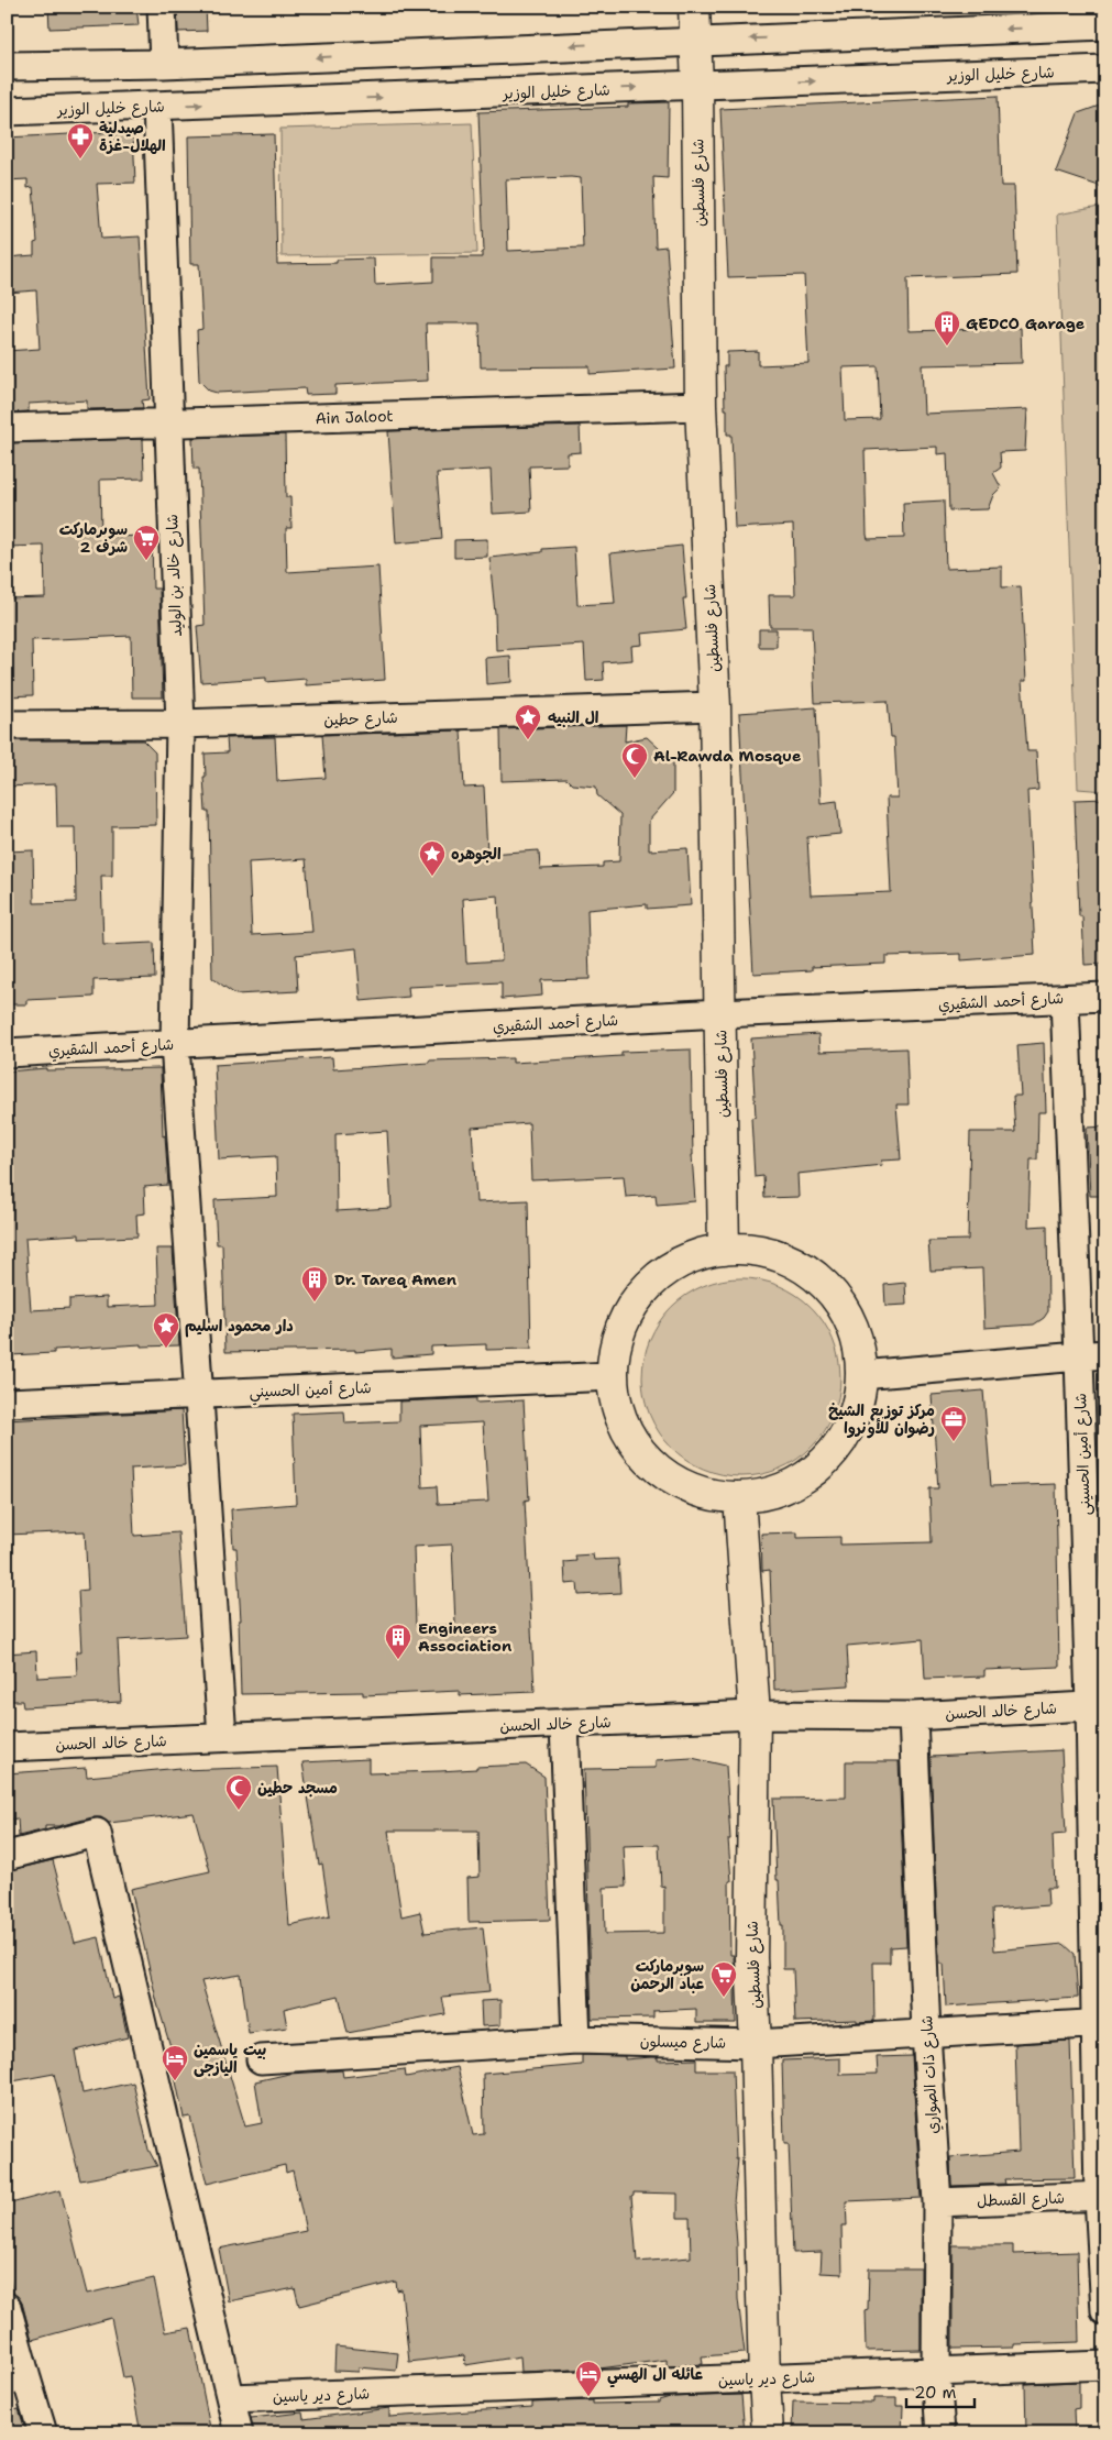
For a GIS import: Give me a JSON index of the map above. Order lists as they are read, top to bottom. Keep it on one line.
{"streets":{"street":["شارع خليل الوزير","شارع فلسطين","Ain Jaloot","شارع خالد بن الوليد","شارع حطين","شارع أحمد الشقيري","شارع أمين الحسيني","شارع خالد الحسن","شارع ميسلون","شارع ذات الصواري","شارع القسطل","شارع دير ياسين"]},"crossings":[["شارع خليل الوزير","شارع فلسطين"],["شارع خليل الوزير","شارع خالد بن الوليد"],["شارع فلسطين","Ain Jaloot"],["شارع فلسطين","شارع حطين"],["شارع فلسطين","شارع أحمد الشقيري"],["شارع فلسطين","شارع خالد الحسن"],["شارع فلسطين","شارع ميسلون"],["شارع فلسطين","شارع دير ياسين"],["Ain Jaloot","شارع خالد بن الوليد"],["شارع خالد بن الوليد","شارع حطين"],["شارع خالد بن الوليد","شارع أحمد الشقيري"],["شارع خالد بن الوليد","شارع أمين الحسيني"],["شارع خالد بن الوليد","شارع خالد الحسن"],["شارع أحمد الشقيري","شارع أمين الحسيني"],["شارع أمين الحسيني","شارع خالد الحسن"],["شارع أمين الحسيني","شارع ميسلون"],["شارع أمين الحسيني","شارع القسطل"],["شارع خالد الحسن","شارع ذات الصواري"],["شارع ميسلون","شارع ذات الصواري"],["شارع ذات الصواري","شارع القسطل"],["شارع ذات الصواري","شارع دير ياسين"]],"places":{"pharmacy":["صيدلية الهلال-غزة"],"building":["GEDCO Garage","Dr. Tareq Amen","Engineers Association"],"supermarket":["سوبرماركت شرف 2","سوبرماركت عباد الرحمن"],"place":["ال النبيه","الجوهره","دار محمود اسليم"],"mosque":["Al-Rawda Mosque","مسجد حطين"],"office":["مركز توزيع الشيخ رضوان للأونروا"],"hotel":["بيت ياسمين اليازجى","عائله ال الهسي"]},"scale_bar":"20 m"}
